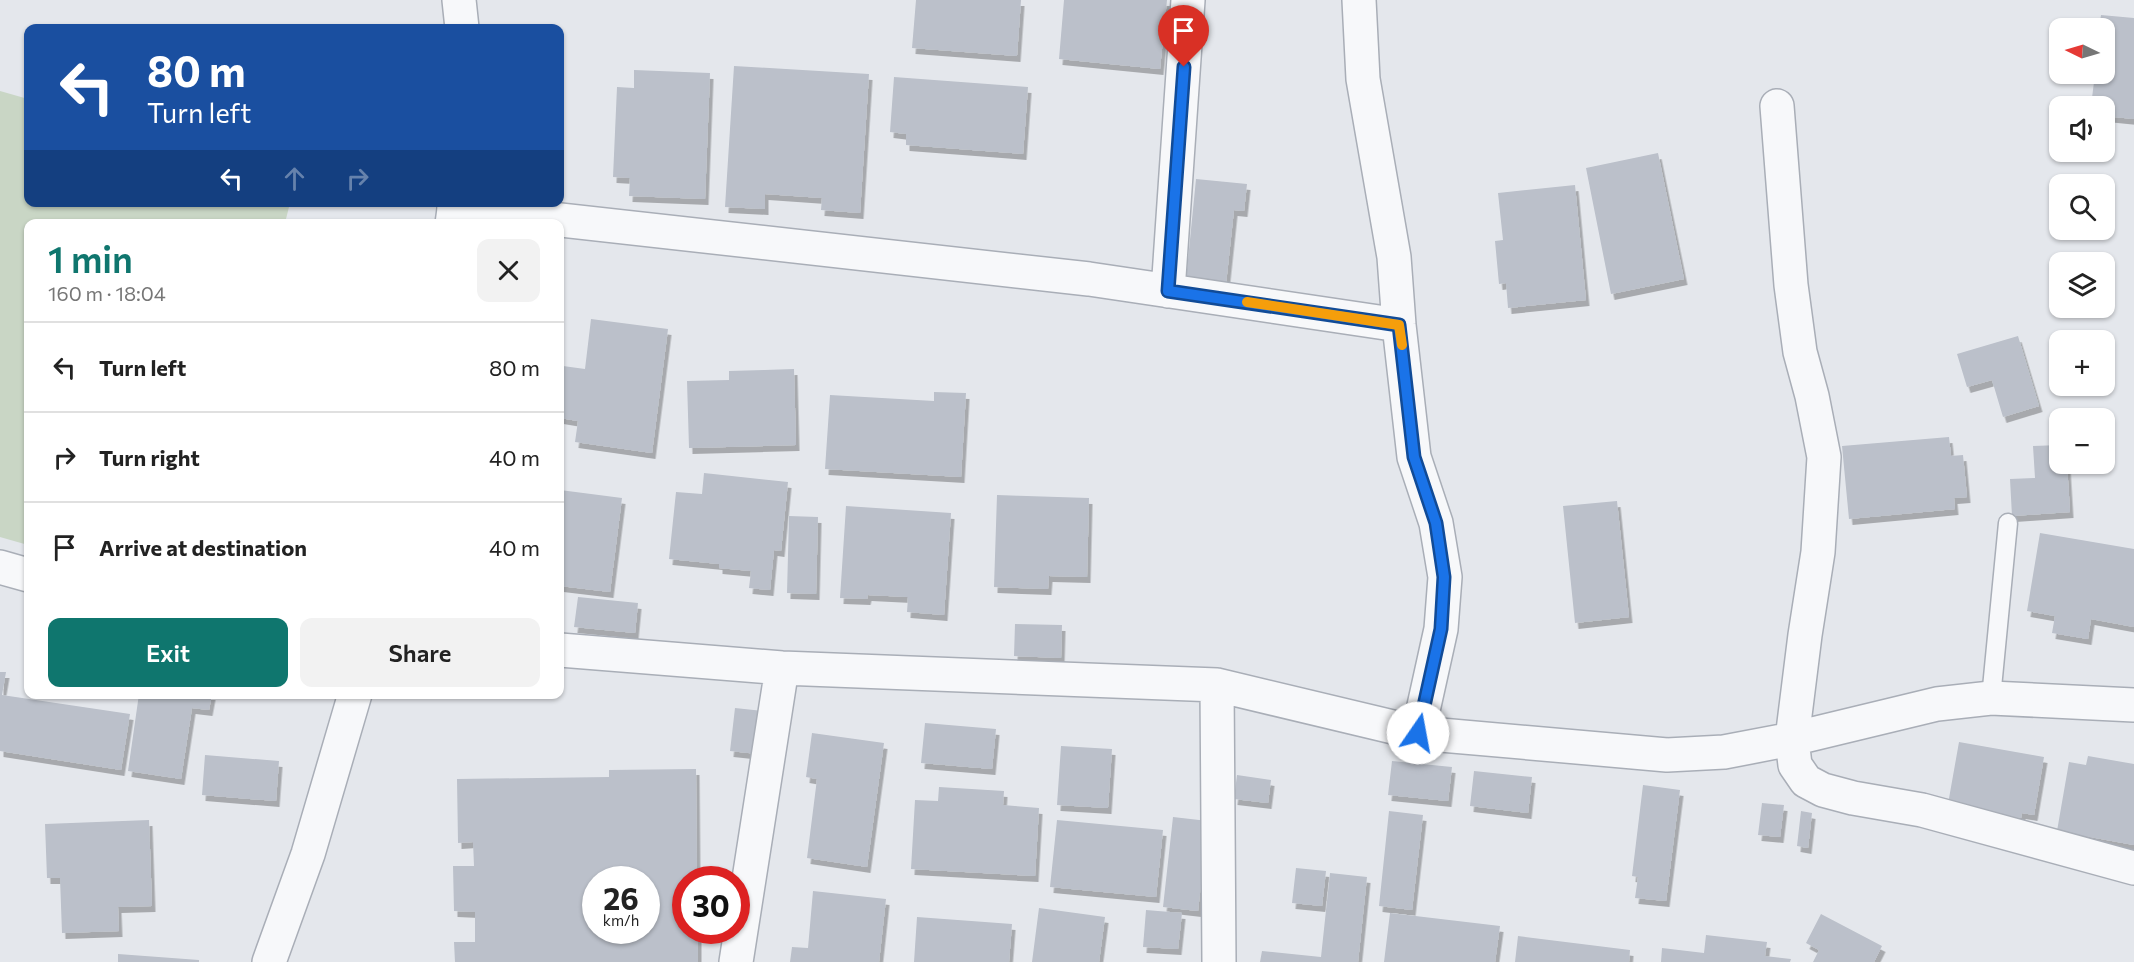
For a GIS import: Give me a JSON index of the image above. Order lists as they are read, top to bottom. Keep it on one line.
{"north":"left","page":{"map_buttons":["+","−"],"turn":["80 m","Turn left"],"heading":["1 min","160 m · 18:04"],"list":[{"name":"Turn left","value":"80 m"},{"name":"Turn right","value":"40 m"},{"name":"Arrive at destination","value":"40 m"}],"buttons":["Exit","Share"],"speed":"26 km/h","limit":"30"}}
